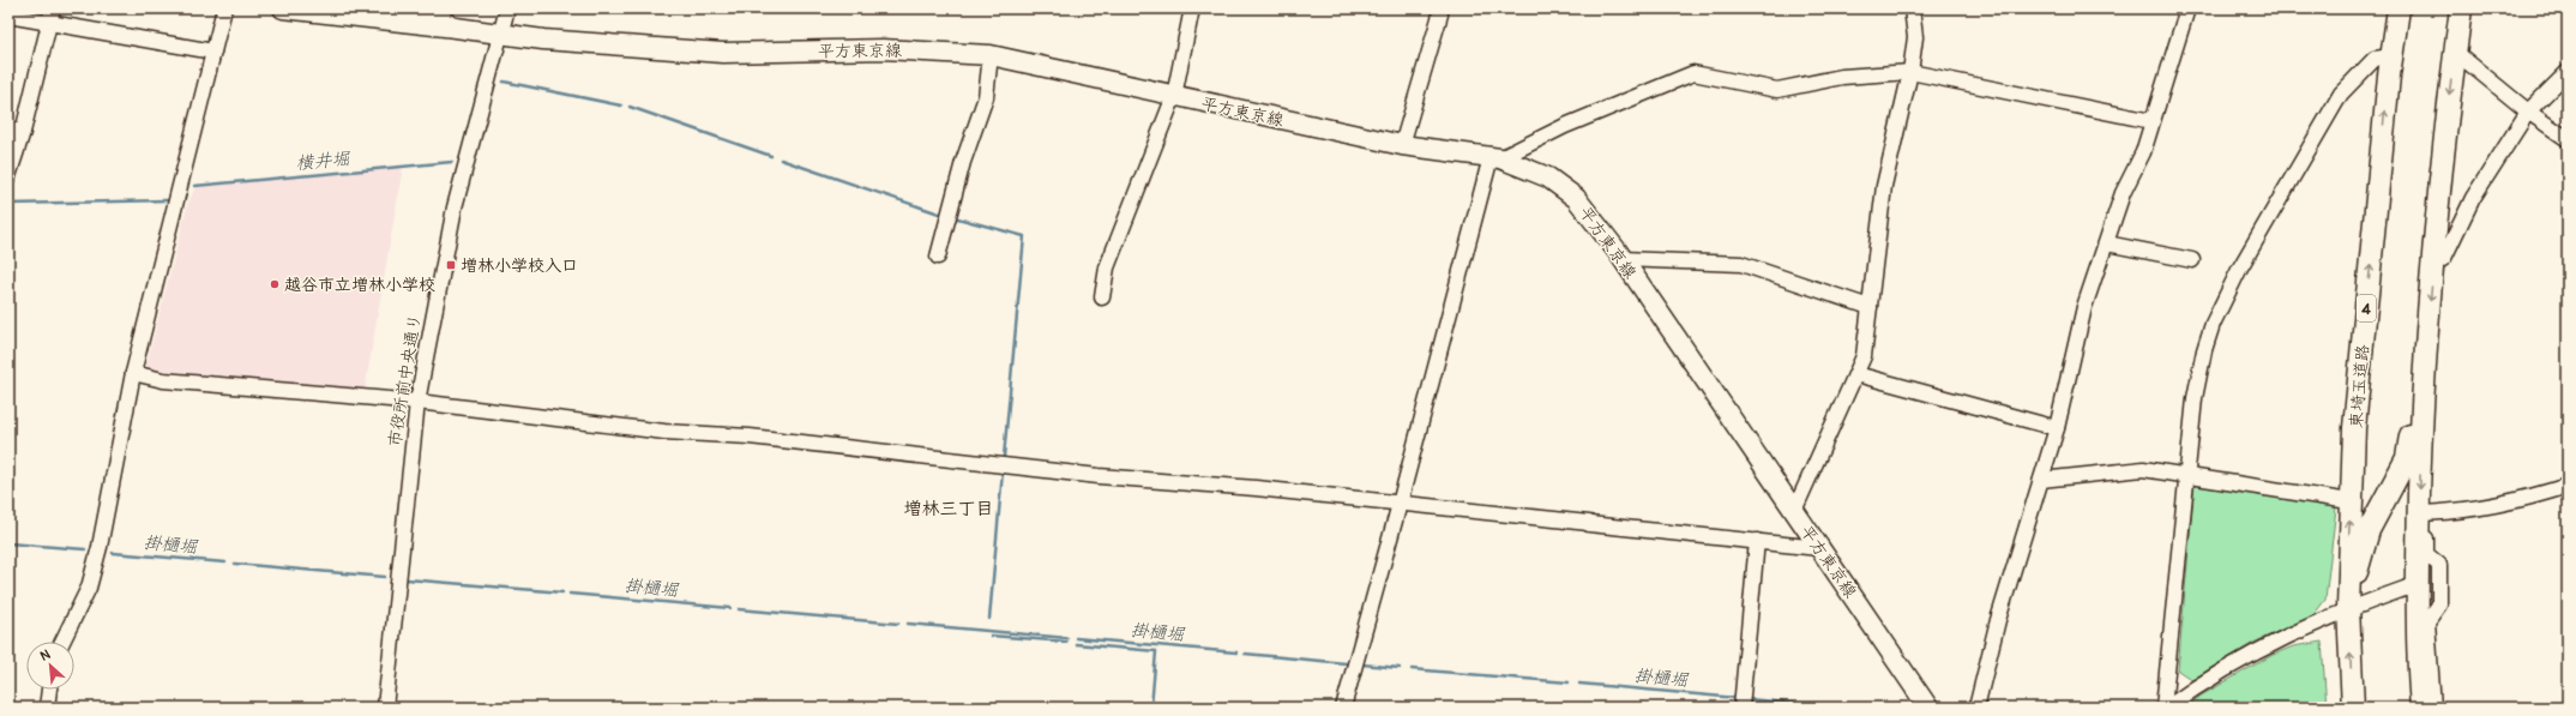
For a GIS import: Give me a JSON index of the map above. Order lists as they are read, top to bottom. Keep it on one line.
{"streets":{"highway":["4","東埼玉道路"],"main road":["平方東京線"],"street":["市役所前中央通り"]},"crossings":[["平方東京線","市役所前中央通り"]],"districts":["増林三丁目"],"water":["横井堀","掛樋堀"],"places":{"transit":["増林小学校入口"],"other":["越谷市立増林小学校"]},"north":"top left"}
